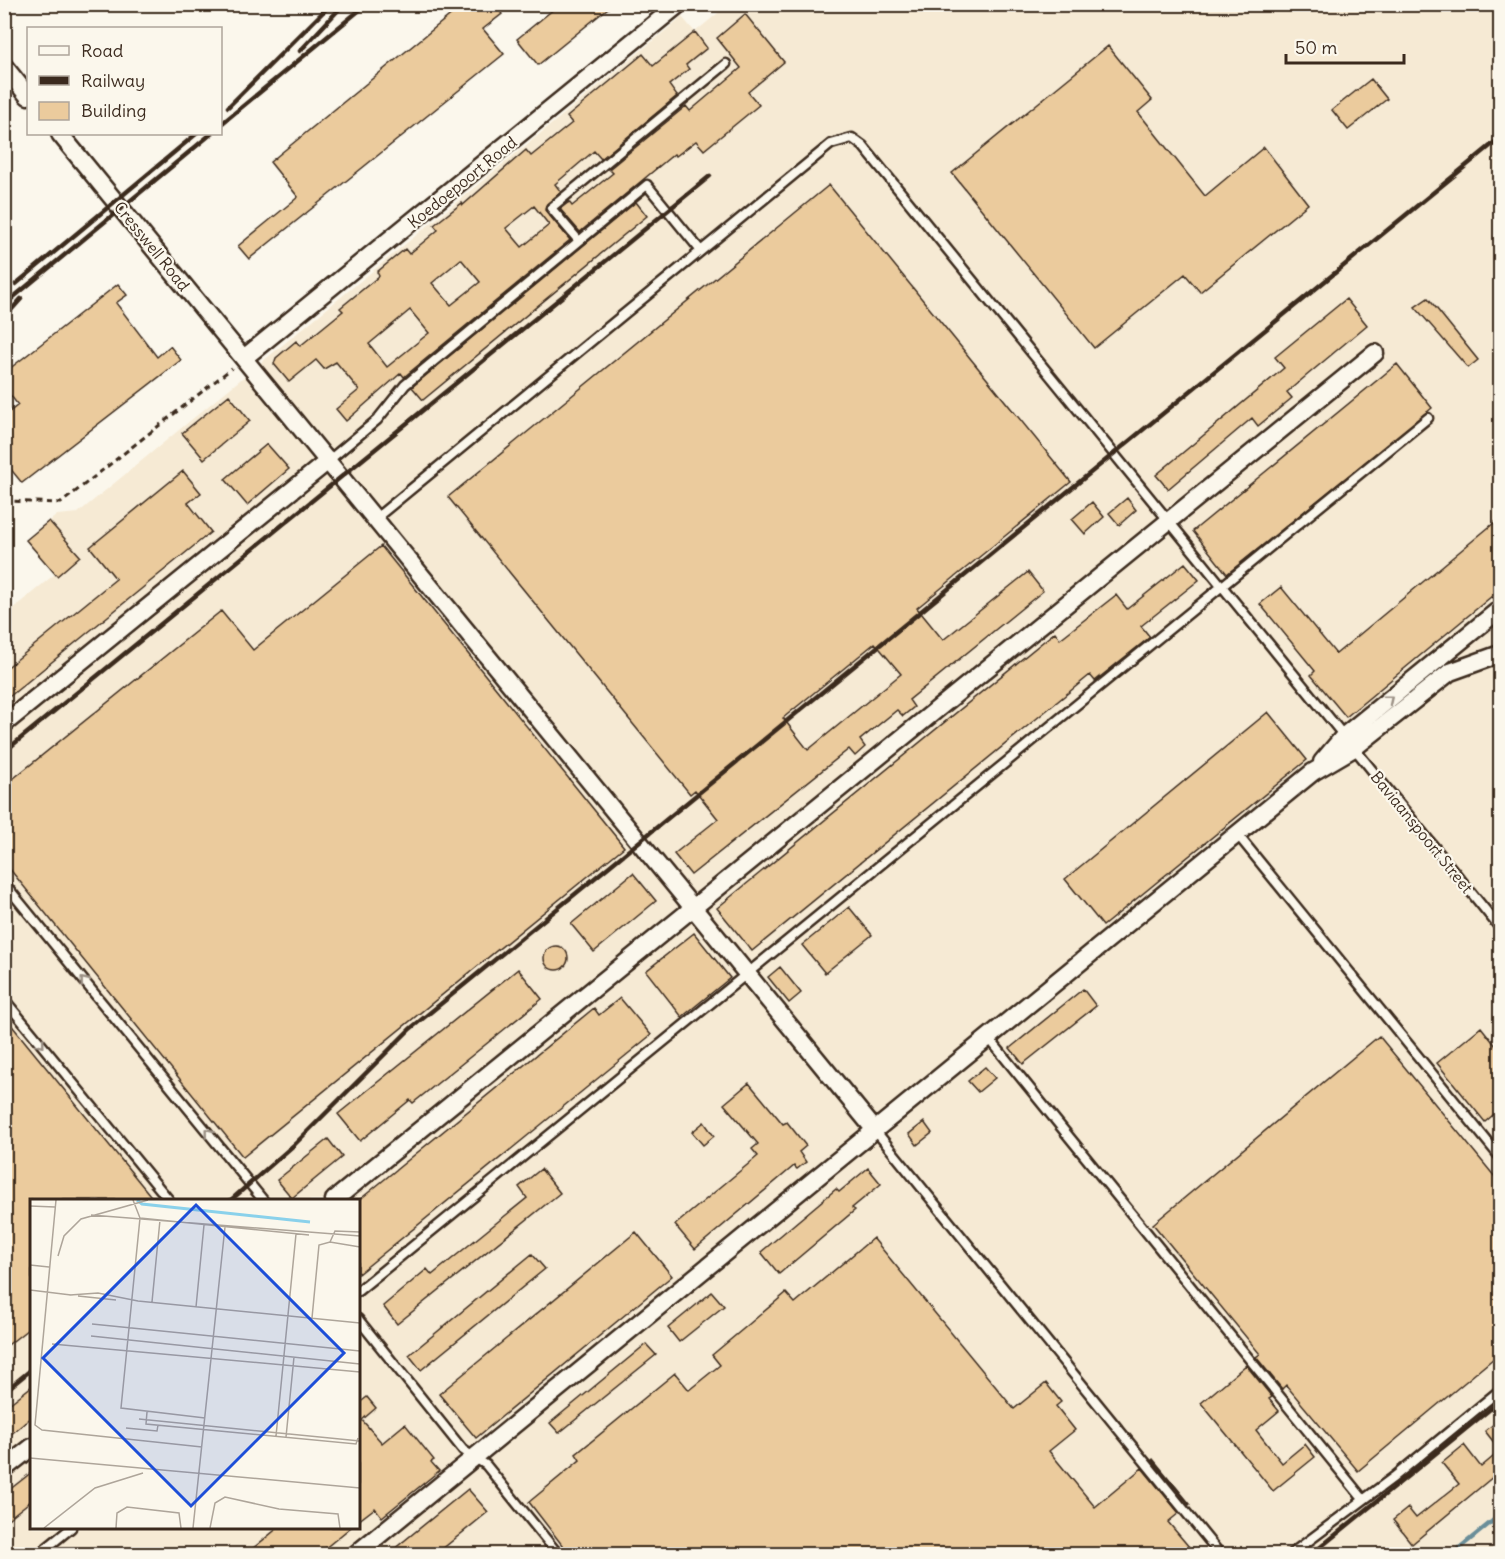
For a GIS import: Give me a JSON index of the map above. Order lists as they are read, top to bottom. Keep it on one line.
{"streets":{"street":["Koedoepoort Road","Cresswell Road"],"lane":["Baviaanspoort Street"]},"crossings":[["Koedoepoort Road","Cresswell Road"]],"legend":["Road","Railway","Building"],"scale_bar":"50 m"}
